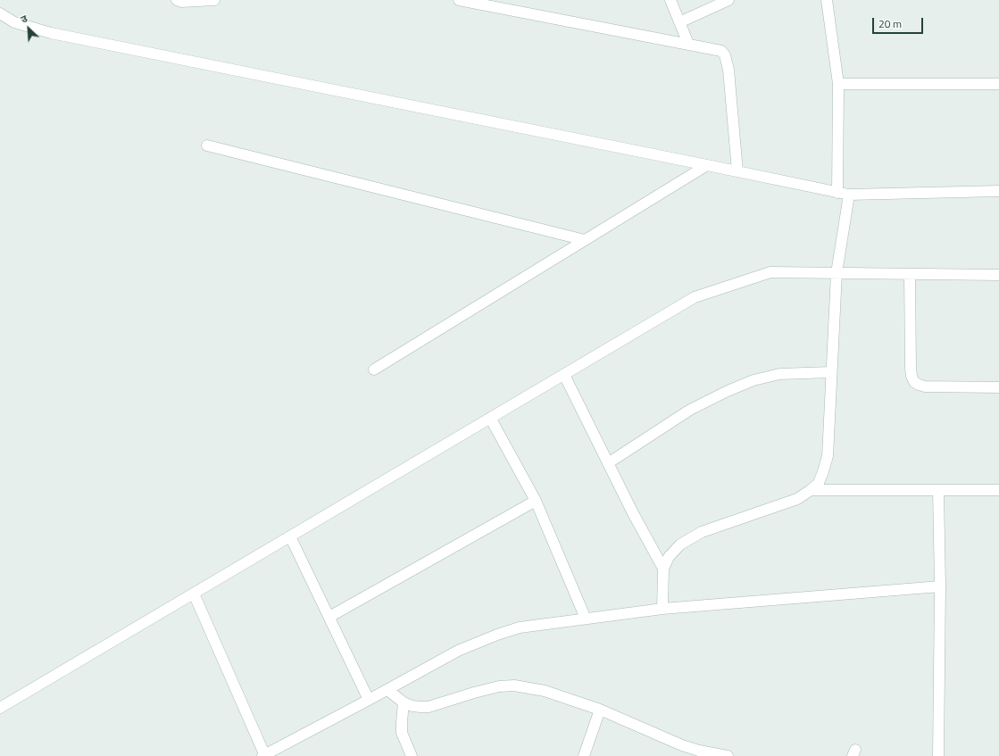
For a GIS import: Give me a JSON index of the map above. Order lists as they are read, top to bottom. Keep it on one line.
{"scale_bar":"20 m","north":"top left"}
